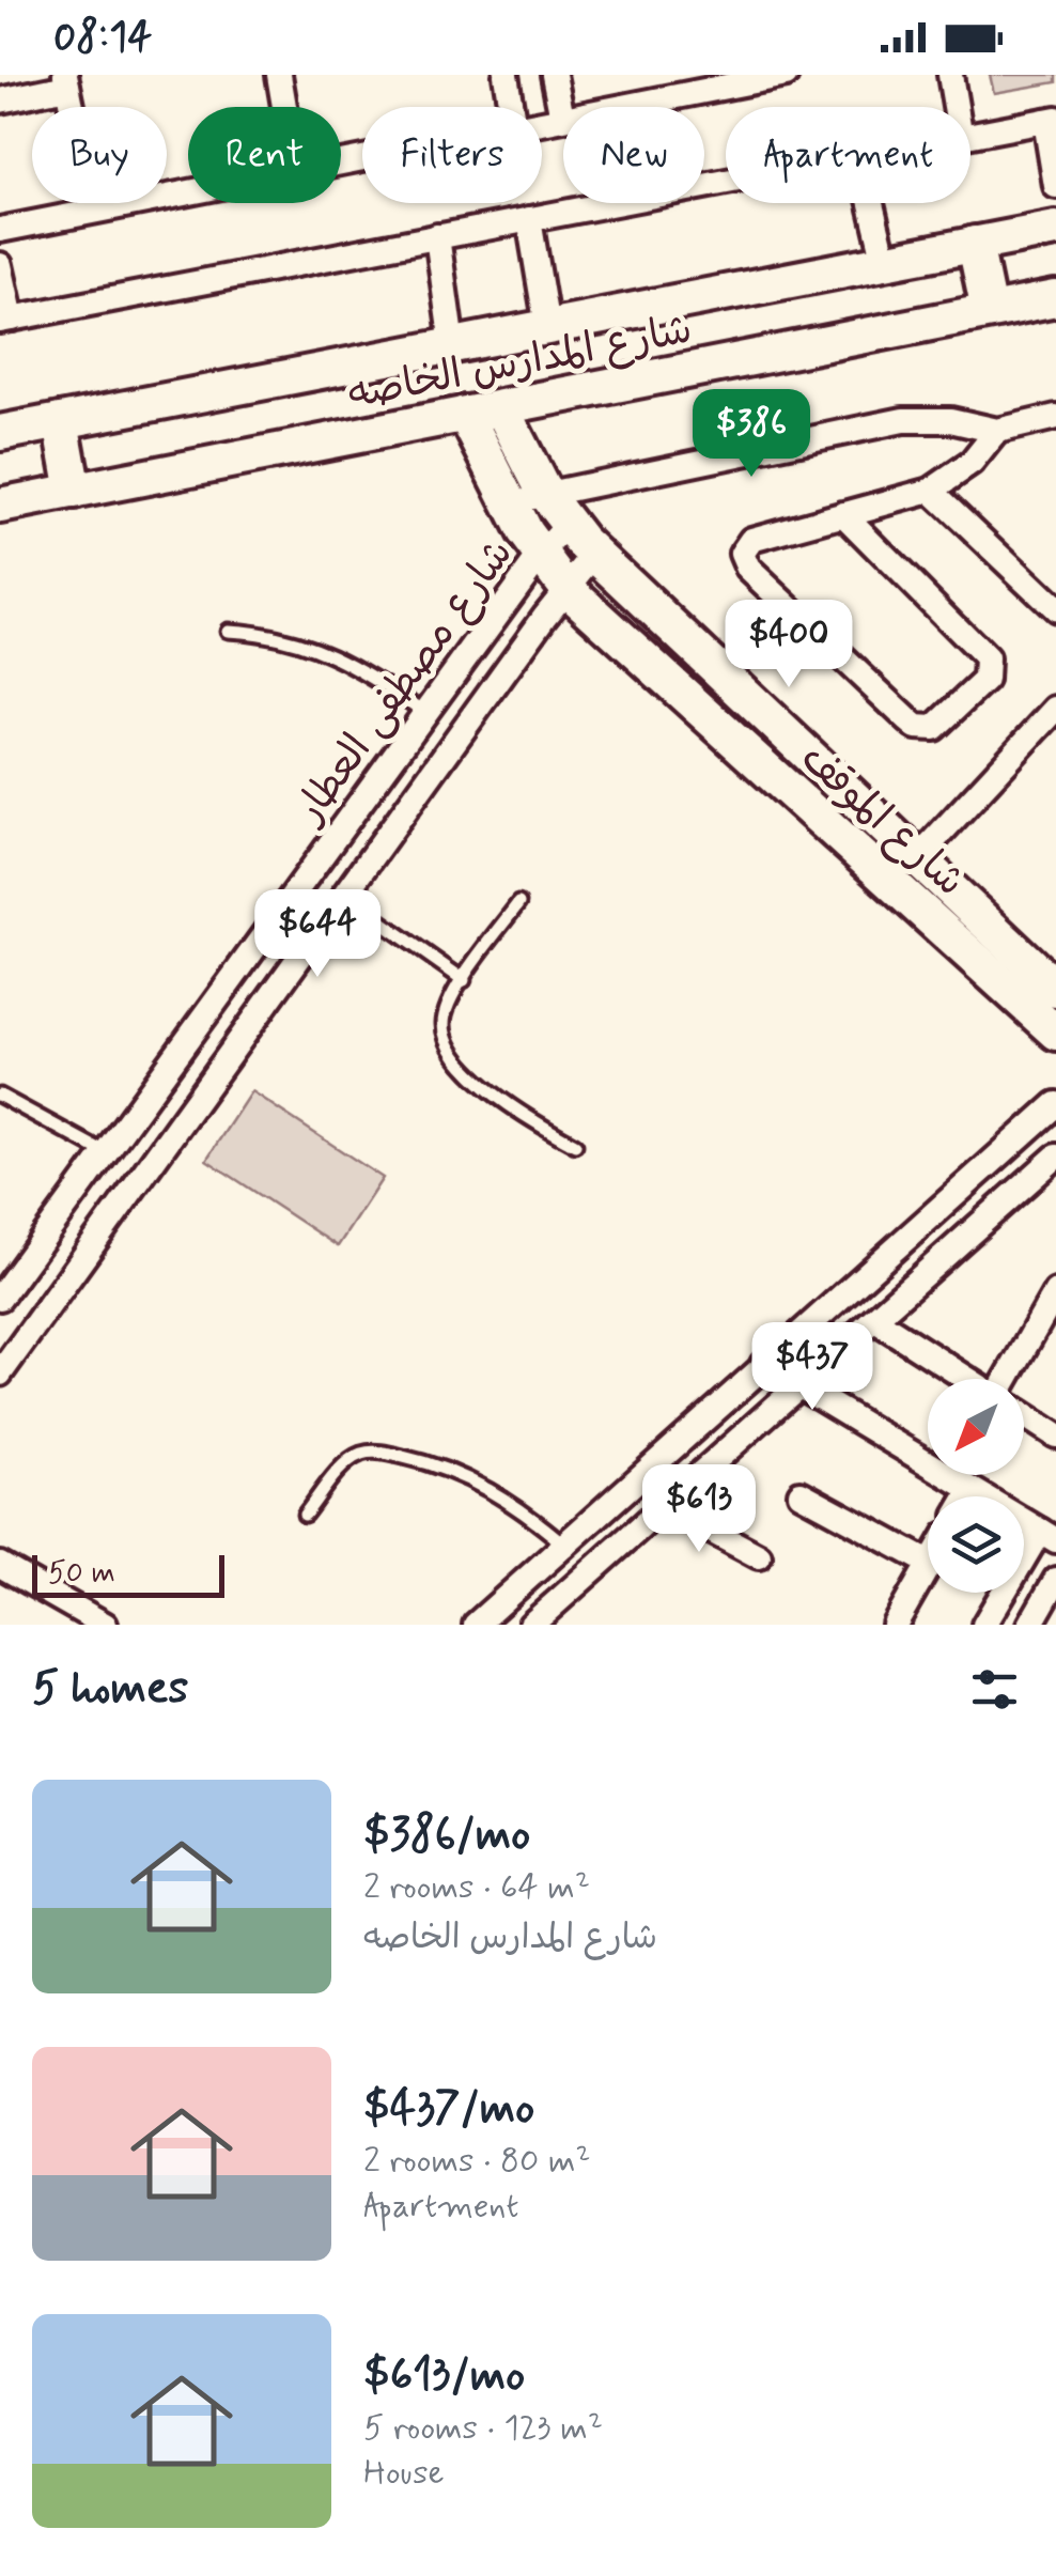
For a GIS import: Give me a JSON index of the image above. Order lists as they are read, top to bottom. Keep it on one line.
{"streets":{"street":["شارع المدارس الخاصه","شارع مصطفى العطار","شارع الموقف"]},"crossings":[["شارع المدارس الخاصه","شارع الموقف"],["شارع مصطفى العطار","شارع الموقف"]],"scale_bar":"50 m","north":"bottom left","page":{"status":"08:14","chip":["Buy","Rent","Filters","New","Apartment"],"price":["$386","$400","$644","$437","$613"],"scale":"50 m","heading":"5 homes","list":[{"name":"$386/mo","note":"2 rooms · 64 m² · شارع المدارس الخاصه"},{"name":"$437/mo","note":"2 rooms · 80 m² · Apartment"},{"name":"$613/mo","note":"5 rooms · 123 m² · House"}]}}
